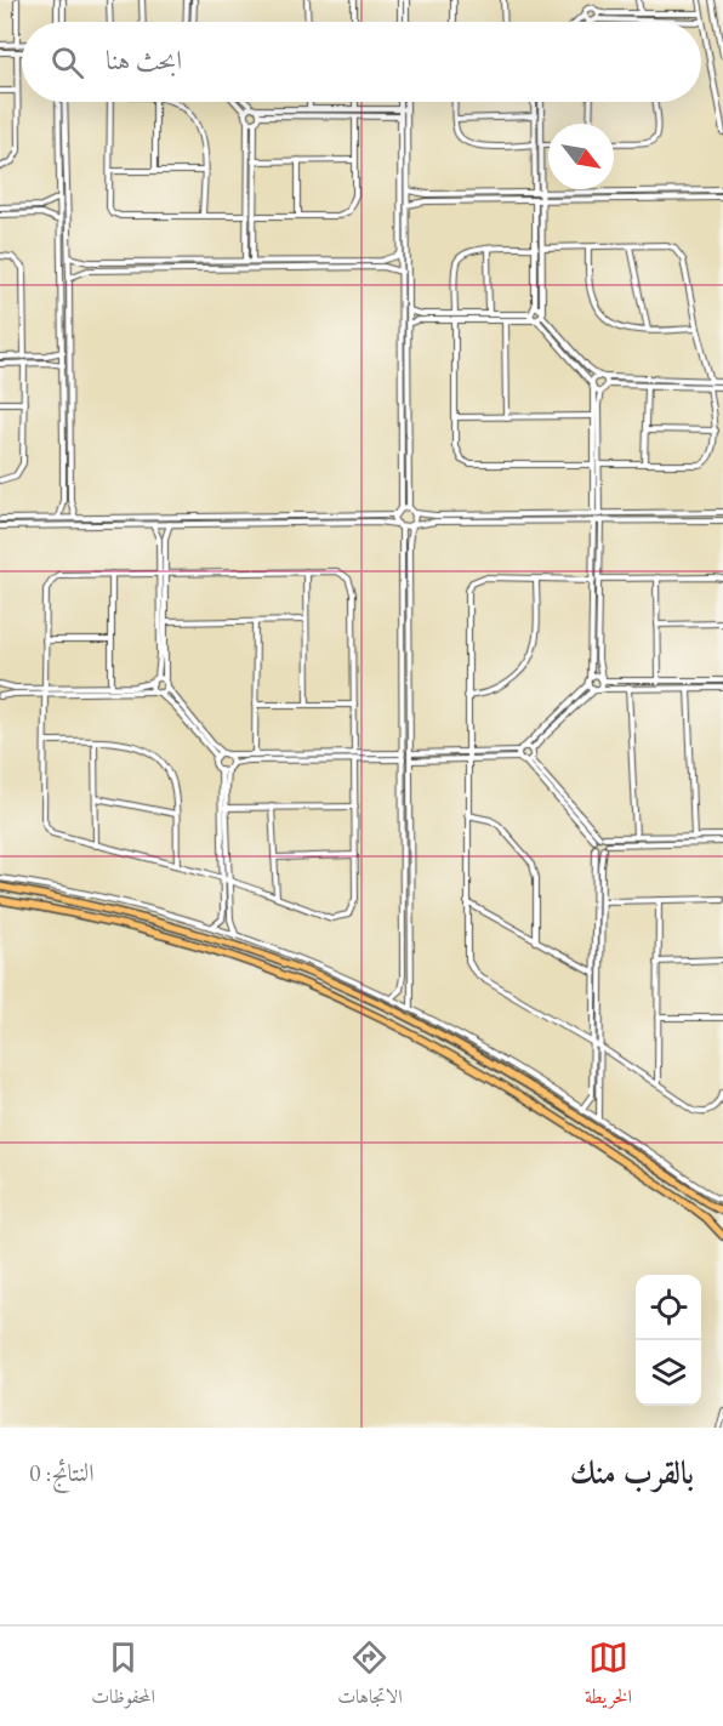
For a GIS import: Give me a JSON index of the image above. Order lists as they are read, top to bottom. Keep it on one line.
{"north":"bottom right","page":{"search":"ابحث هنا","heading":["بالقرب منك","النتائج: 0"],"nav":["الخريطة","الاتجاهات","المحفوظات"]}}
